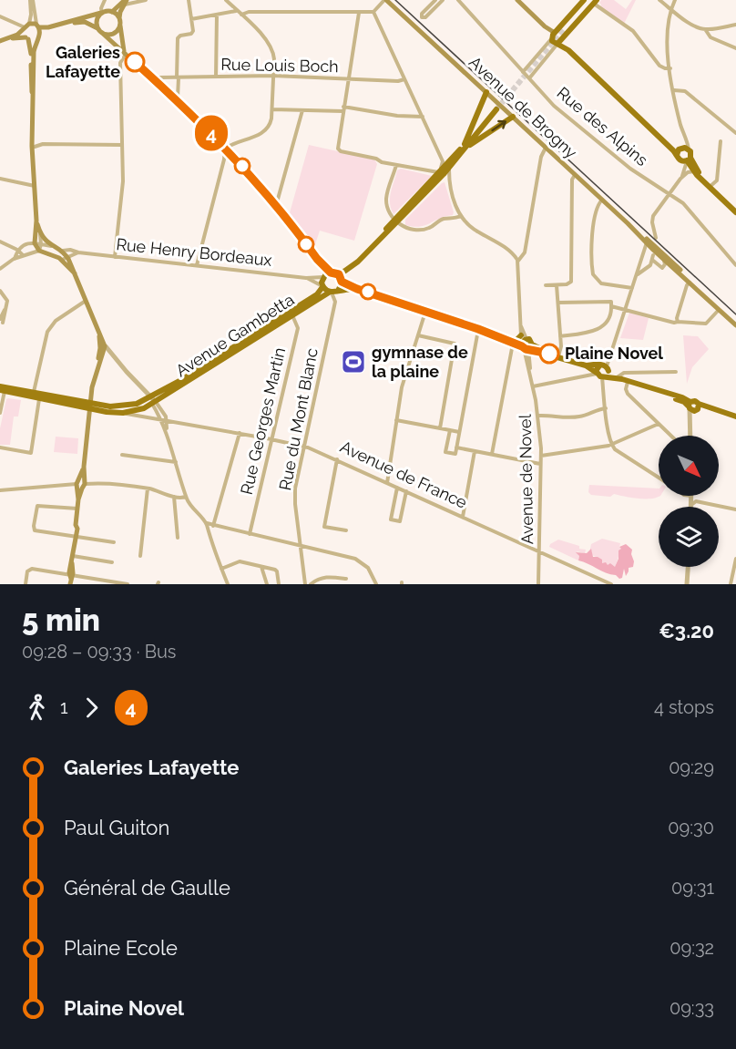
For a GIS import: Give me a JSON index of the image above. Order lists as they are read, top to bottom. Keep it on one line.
{"streets":{"main road":["Avenue de Brogny","Avenue Gambetta","Avenue de France"],"street":["Rue Louis Boch","Rue des Alpins","Rue Henry Bordeaux","Rue du Mont Blanc","Rue Georges Martin","Avenue de Novel"]},"crossings":[["Rue Henry Bordeaux","Avenue Gambetta"],["Avenue Gambetta","Rue du Mont Blanc"],["Avenue Gambetta","Rue Georges Martin"],["Avenue Gambetta","Avenue de France"],["Rue du Mont Blanc","Avenue de France"],["Rue Georges Martin","Avenue de France"],["Avenue de France","Avenue de Novel"]],"places":{"other":["Galeries Lafayette","Plaine Novel"],"sports":["gymnase de la plaine"]},"lines":["bus line 4"],"north":"bottom right","page":{"on_map":"4","heading":["5 min","09:28 – 09:33 · Bus","€3.20"],"legs":["1","4","4 stops"],"list":[{"name":"Galeries Lafayette","value":"09:29"},{"name":"Paul Guiton","value":"09:30"},{"name":"Général de Gaulle","value":"09:31"},{"name":"Plaine Ecole","value":"09:32"},{"name":"Plaine Novel","value":"09:33"}]}}
